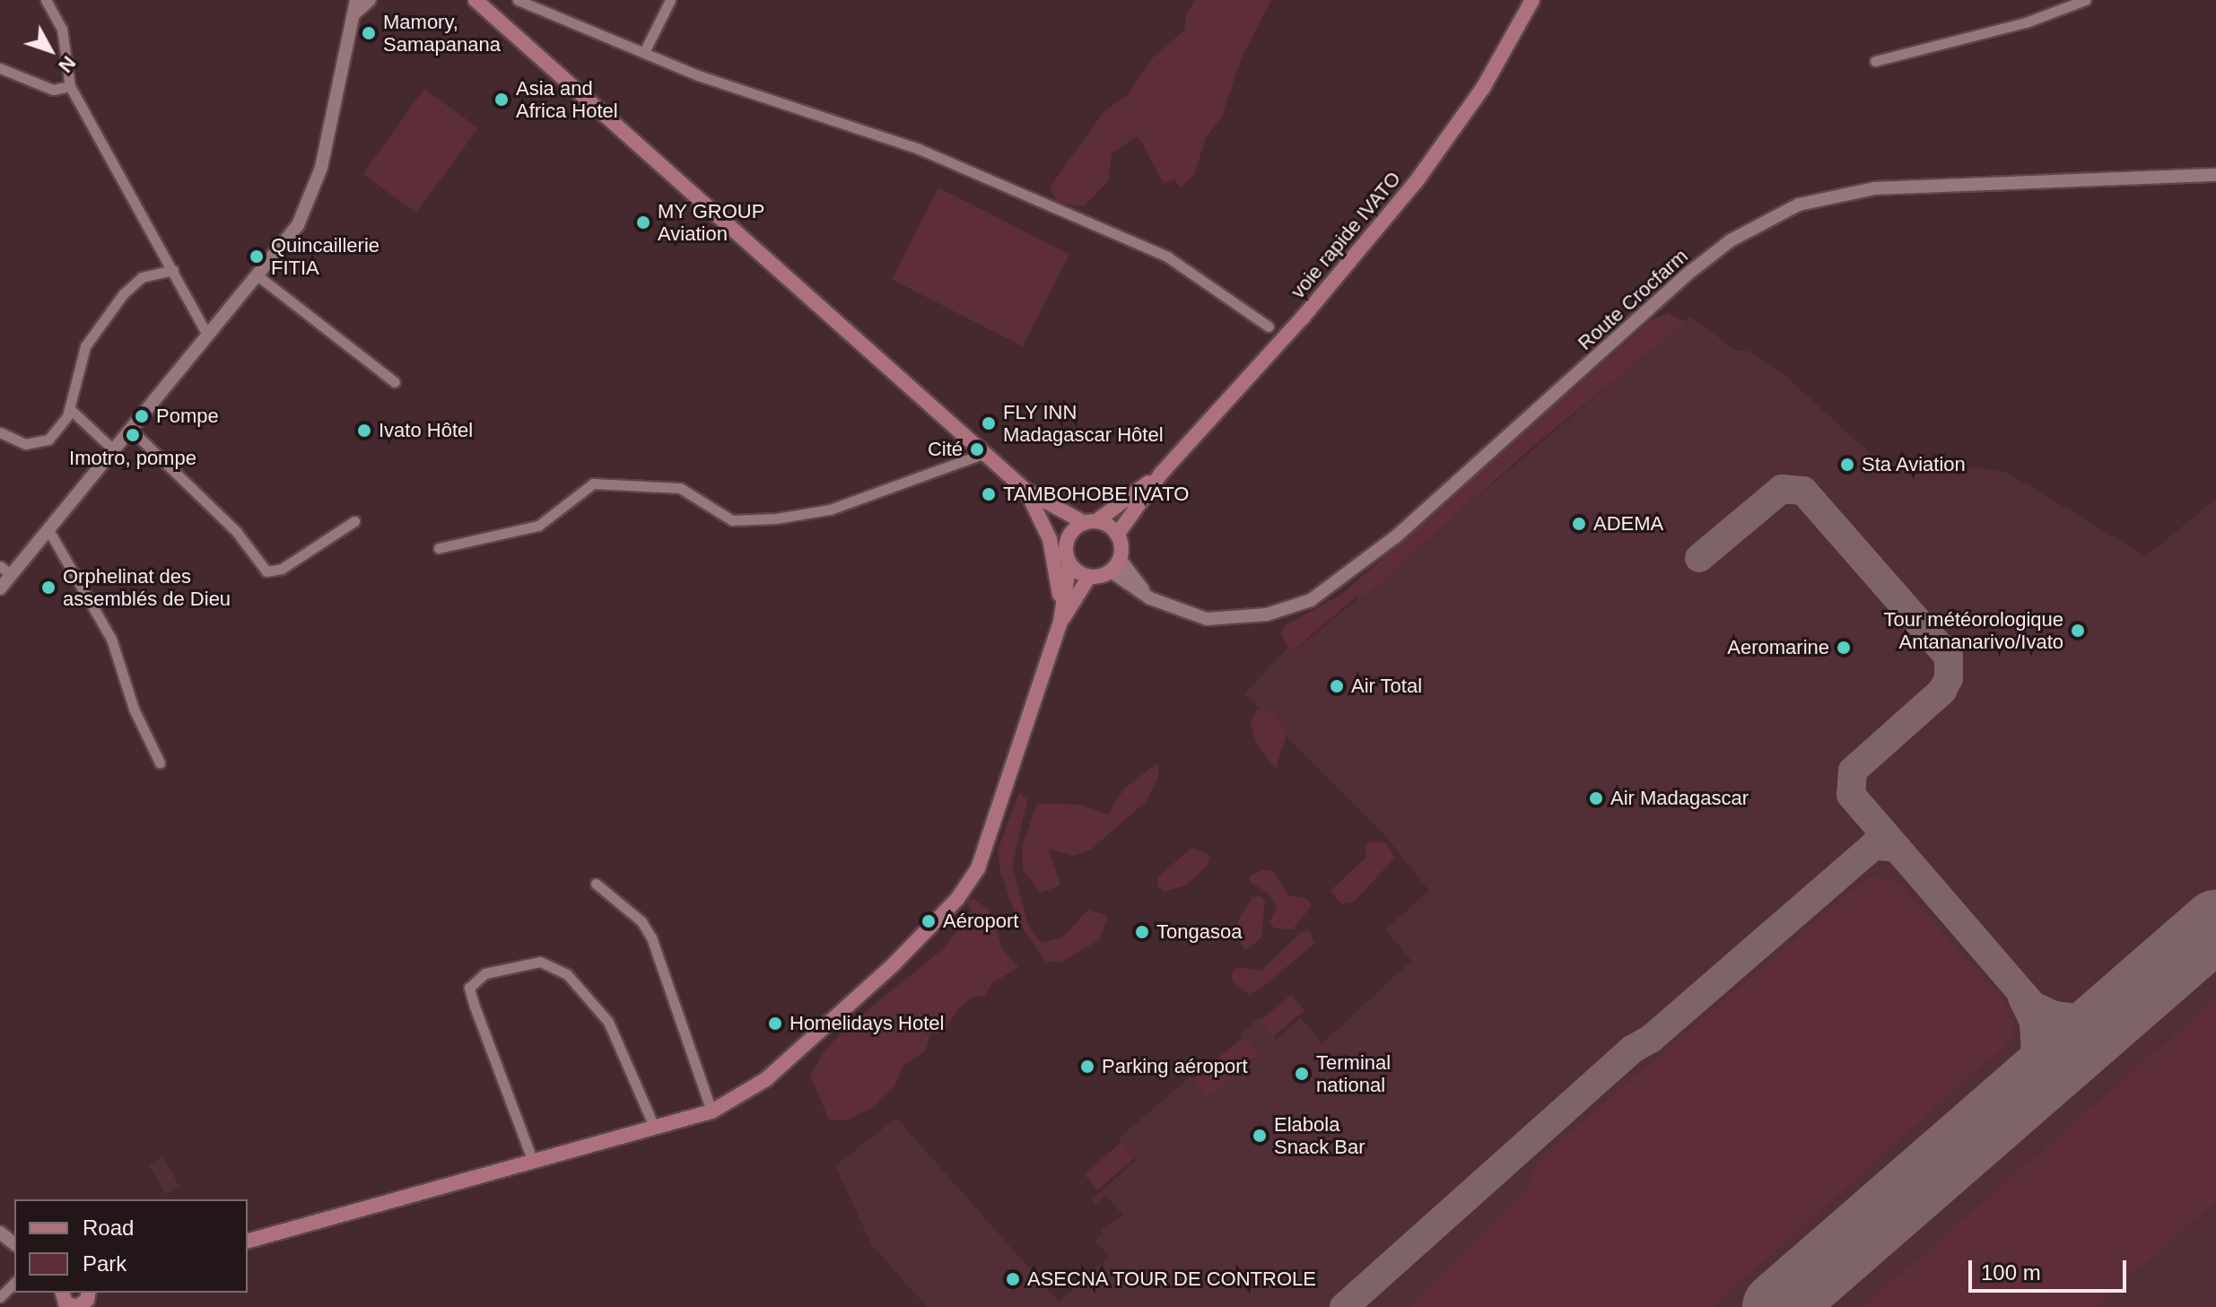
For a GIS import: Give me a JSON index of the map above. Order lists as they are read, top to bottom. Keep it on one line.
{"streets":{"main road":["voie rapide IVATO"],"street":["Route Crocfarm"]},"places":["Mamory, Samapanana","Asia and Africa Hotel","MY GROUP Aviation","Quincaillerie FITIA","Pompe","FLY INN Madagascar Hôtel","Ivato Hôtel","Imotro, pompe","Cité","Sta Aviation","TAMBOHOBE IVATO","ADEMA","Orphelinat des assemblés de Dieu","Tour météorologique Antananarivo/Ivato","Aeromarine","Air Total","Air Madagascar","Aéroport","Tongasoa","Homelidays Hotel","Parking aéroport","Terminal national","Elabola Snack Bar","ASECNA TOUR DE CONTROLE"],"legend":["Road","Park"],"scale_bar":"100 m","north":"bottom right"}
